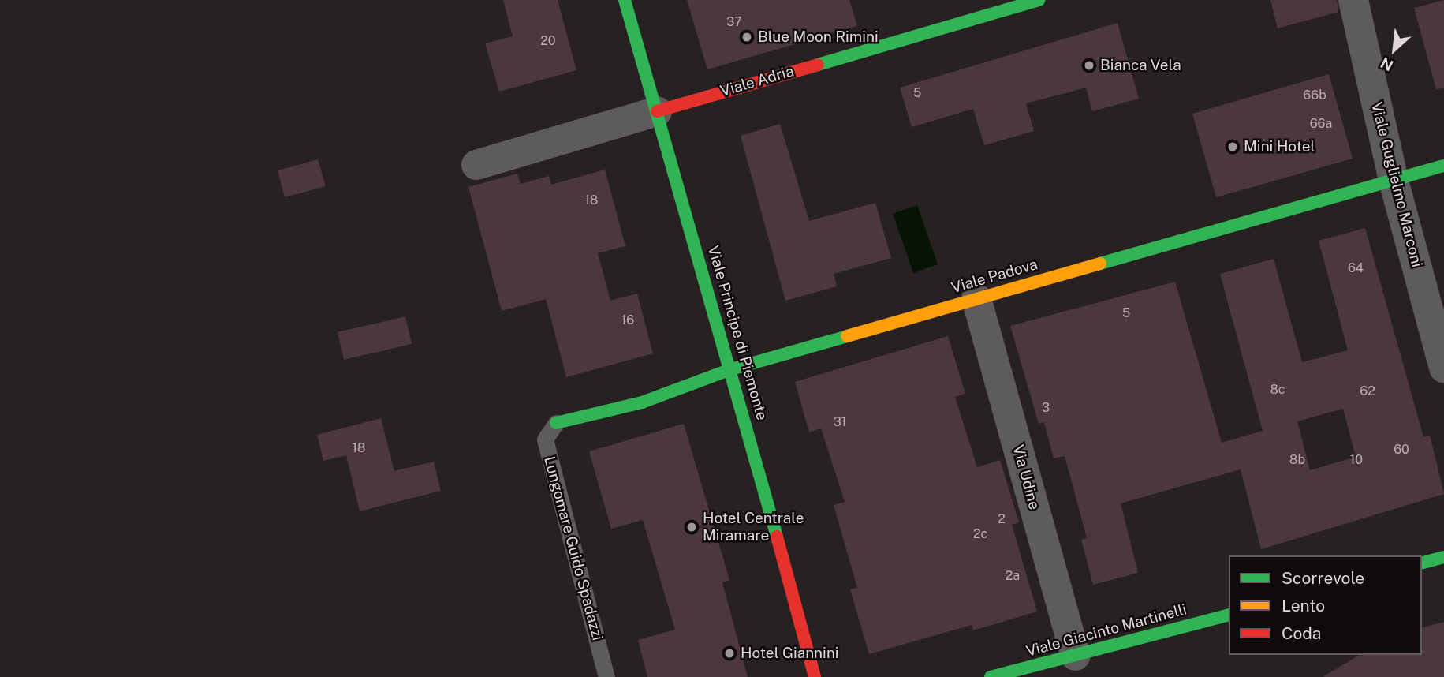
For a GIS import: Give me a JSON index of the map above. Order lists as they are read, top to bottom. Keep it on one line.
{"streets":{"street":["Viale Adria","Viale Guglielmo Marconi","Viale Padova","Viale Principe di Piemonte","Via Udine","Viale Giacinto Martinelli"],"lane":["Lungomare Guido Spadazzi"]},"crossings":[["Viale Adria","Viale Principe di Piemonte"],["Viale Guglielmo Marconi","Viale Padova"],["Viale Padova","Viale Principe di Piemonte"],["Viale Padova","Via Udine"],["Viale Padova","Lungomare Guido Spadazzi"],["Via Udine","Viale Giacinto Martinelli"]],"places":["Blue Moon Rimini","Bianca Vela","Mini Hotel","Hotel Centrale Miramare","Hotel Giannini"],"house_numbers":["37","20","5","66b","66a","18","64","5","16","8c","62","3","31","18","60","8b","10","2","2c","2a"],"legend":["Scorrevole","Lento","Coda"],"north":"bottom left"}
